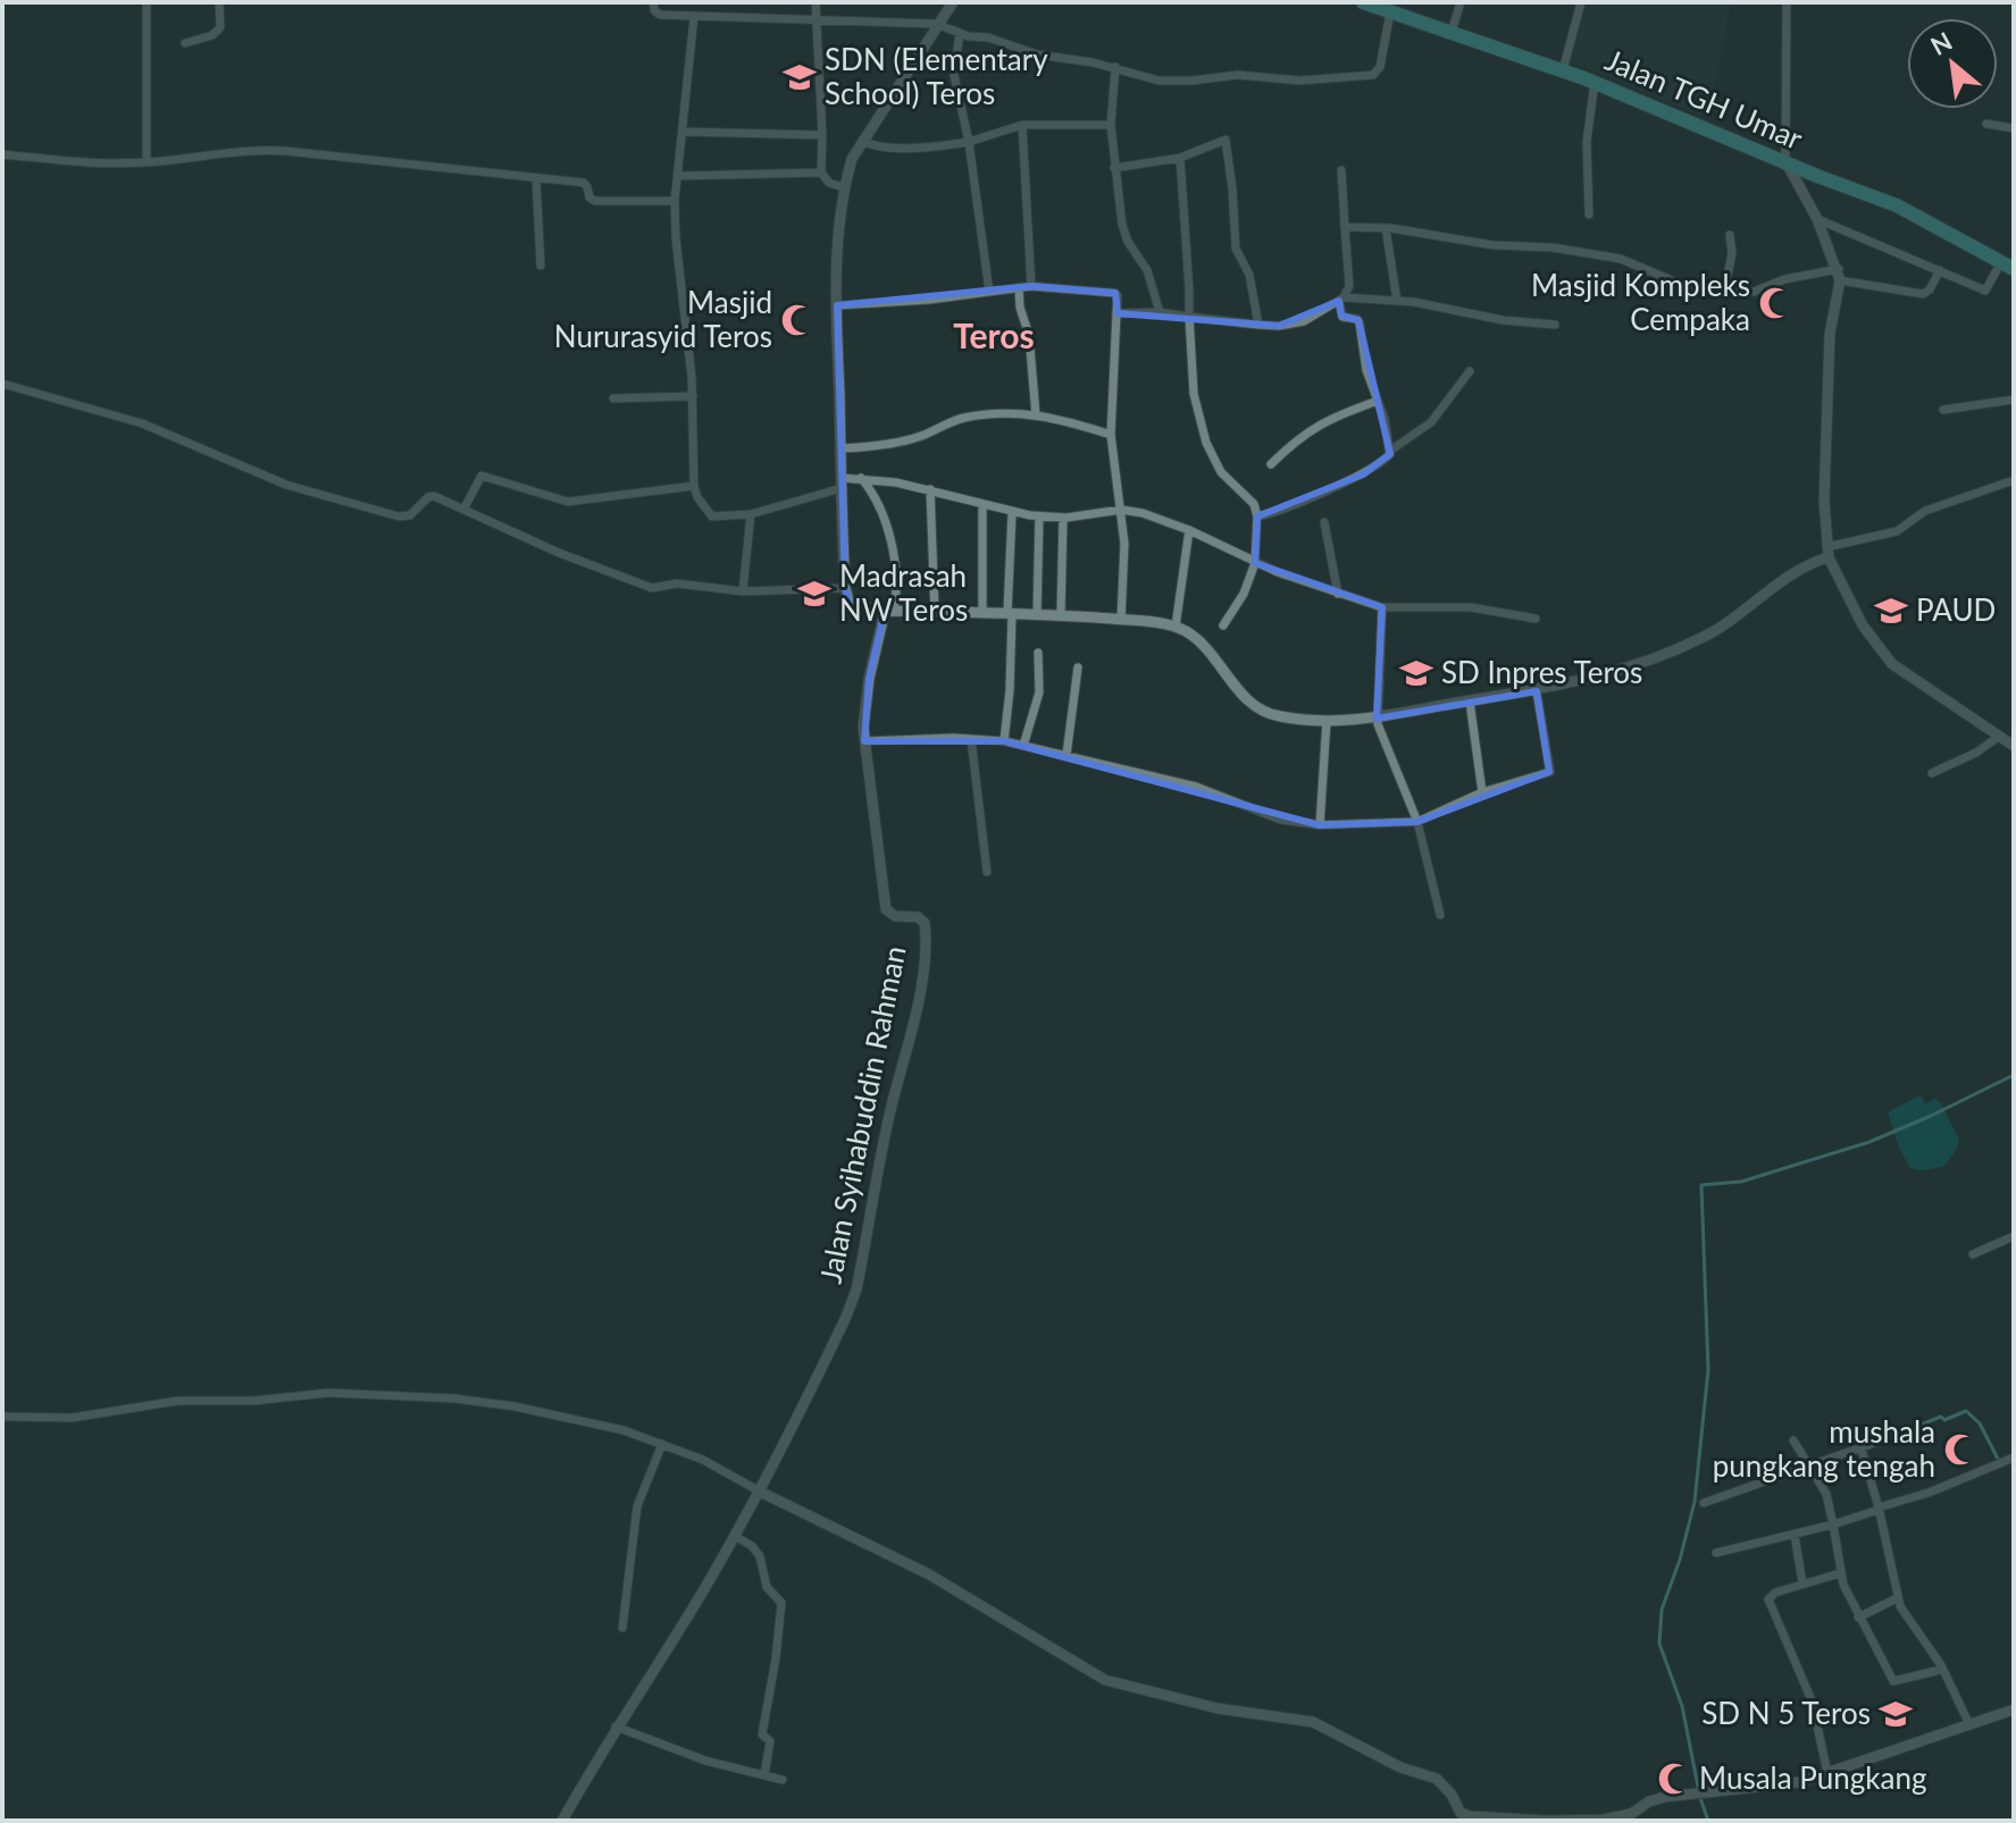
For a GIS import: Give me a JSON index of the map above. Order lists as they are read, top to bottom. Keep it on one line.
{"streets":{"main road":["Jalan TGH Umar"],"street":["Jalan Syihabuddin Rahman"]},"districts":["Teros"],"places":{"school or university":["SDN (Elementary School) Teros","Madrasah NW Teros","PAUD","SD Inpres Teros","SD N 5 Teros"],"mosque":["Masjid Kompleks Cempaka","Masjid Nururasyid Teros","mushala pungkang tengah","Musala Pungkang"]},"north":"top left"}
